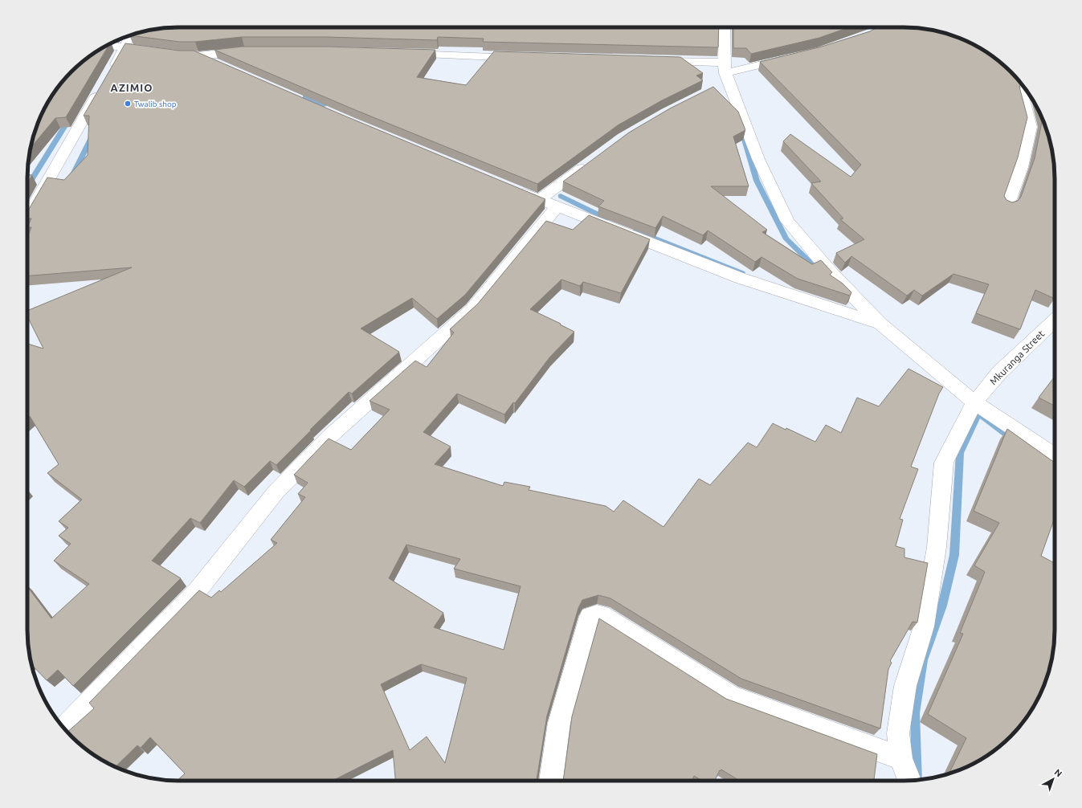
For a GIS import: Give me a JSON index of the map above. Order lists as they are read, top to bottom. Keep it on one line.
{"streets":{"street":["Mkuranga Street"]},"districts":["AZIMIO"],"places":["Twalib shop"],"north":"top right"}
